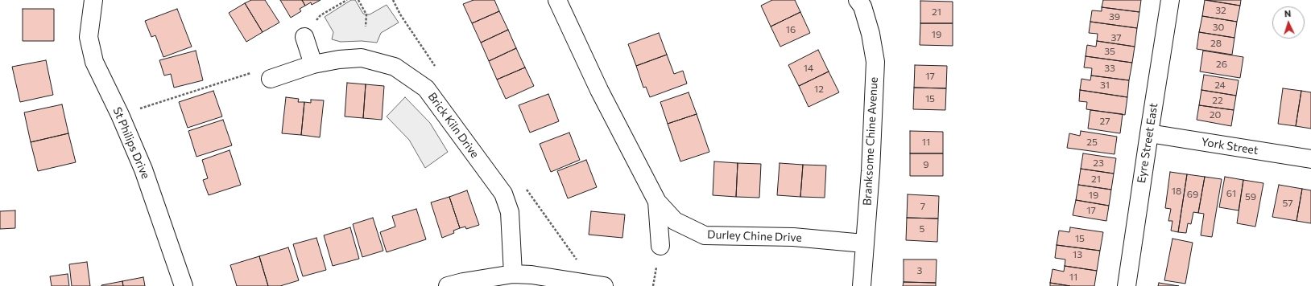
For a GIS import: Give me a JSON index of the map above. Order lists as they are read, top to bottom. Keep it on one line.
{"streets":{"street":["Brick Kiln Drive","Branksome Chine Avenue","St Philips Drive","Eyre Street East","York Street","Durley Chine Drive"]},"crossings":[["Branksome Chine Avenue","Durley Chine Drive"],["Eyre Street East","York Street"]],"house_numbers":["32","21","39","30","16","19","37","28","35","26","14","33","17","31","24","12","15","22","20","27","11","25","23","9","21","18","61","69","19","59","57","7","17","5","15","13","3","11"],"north":"top"}
